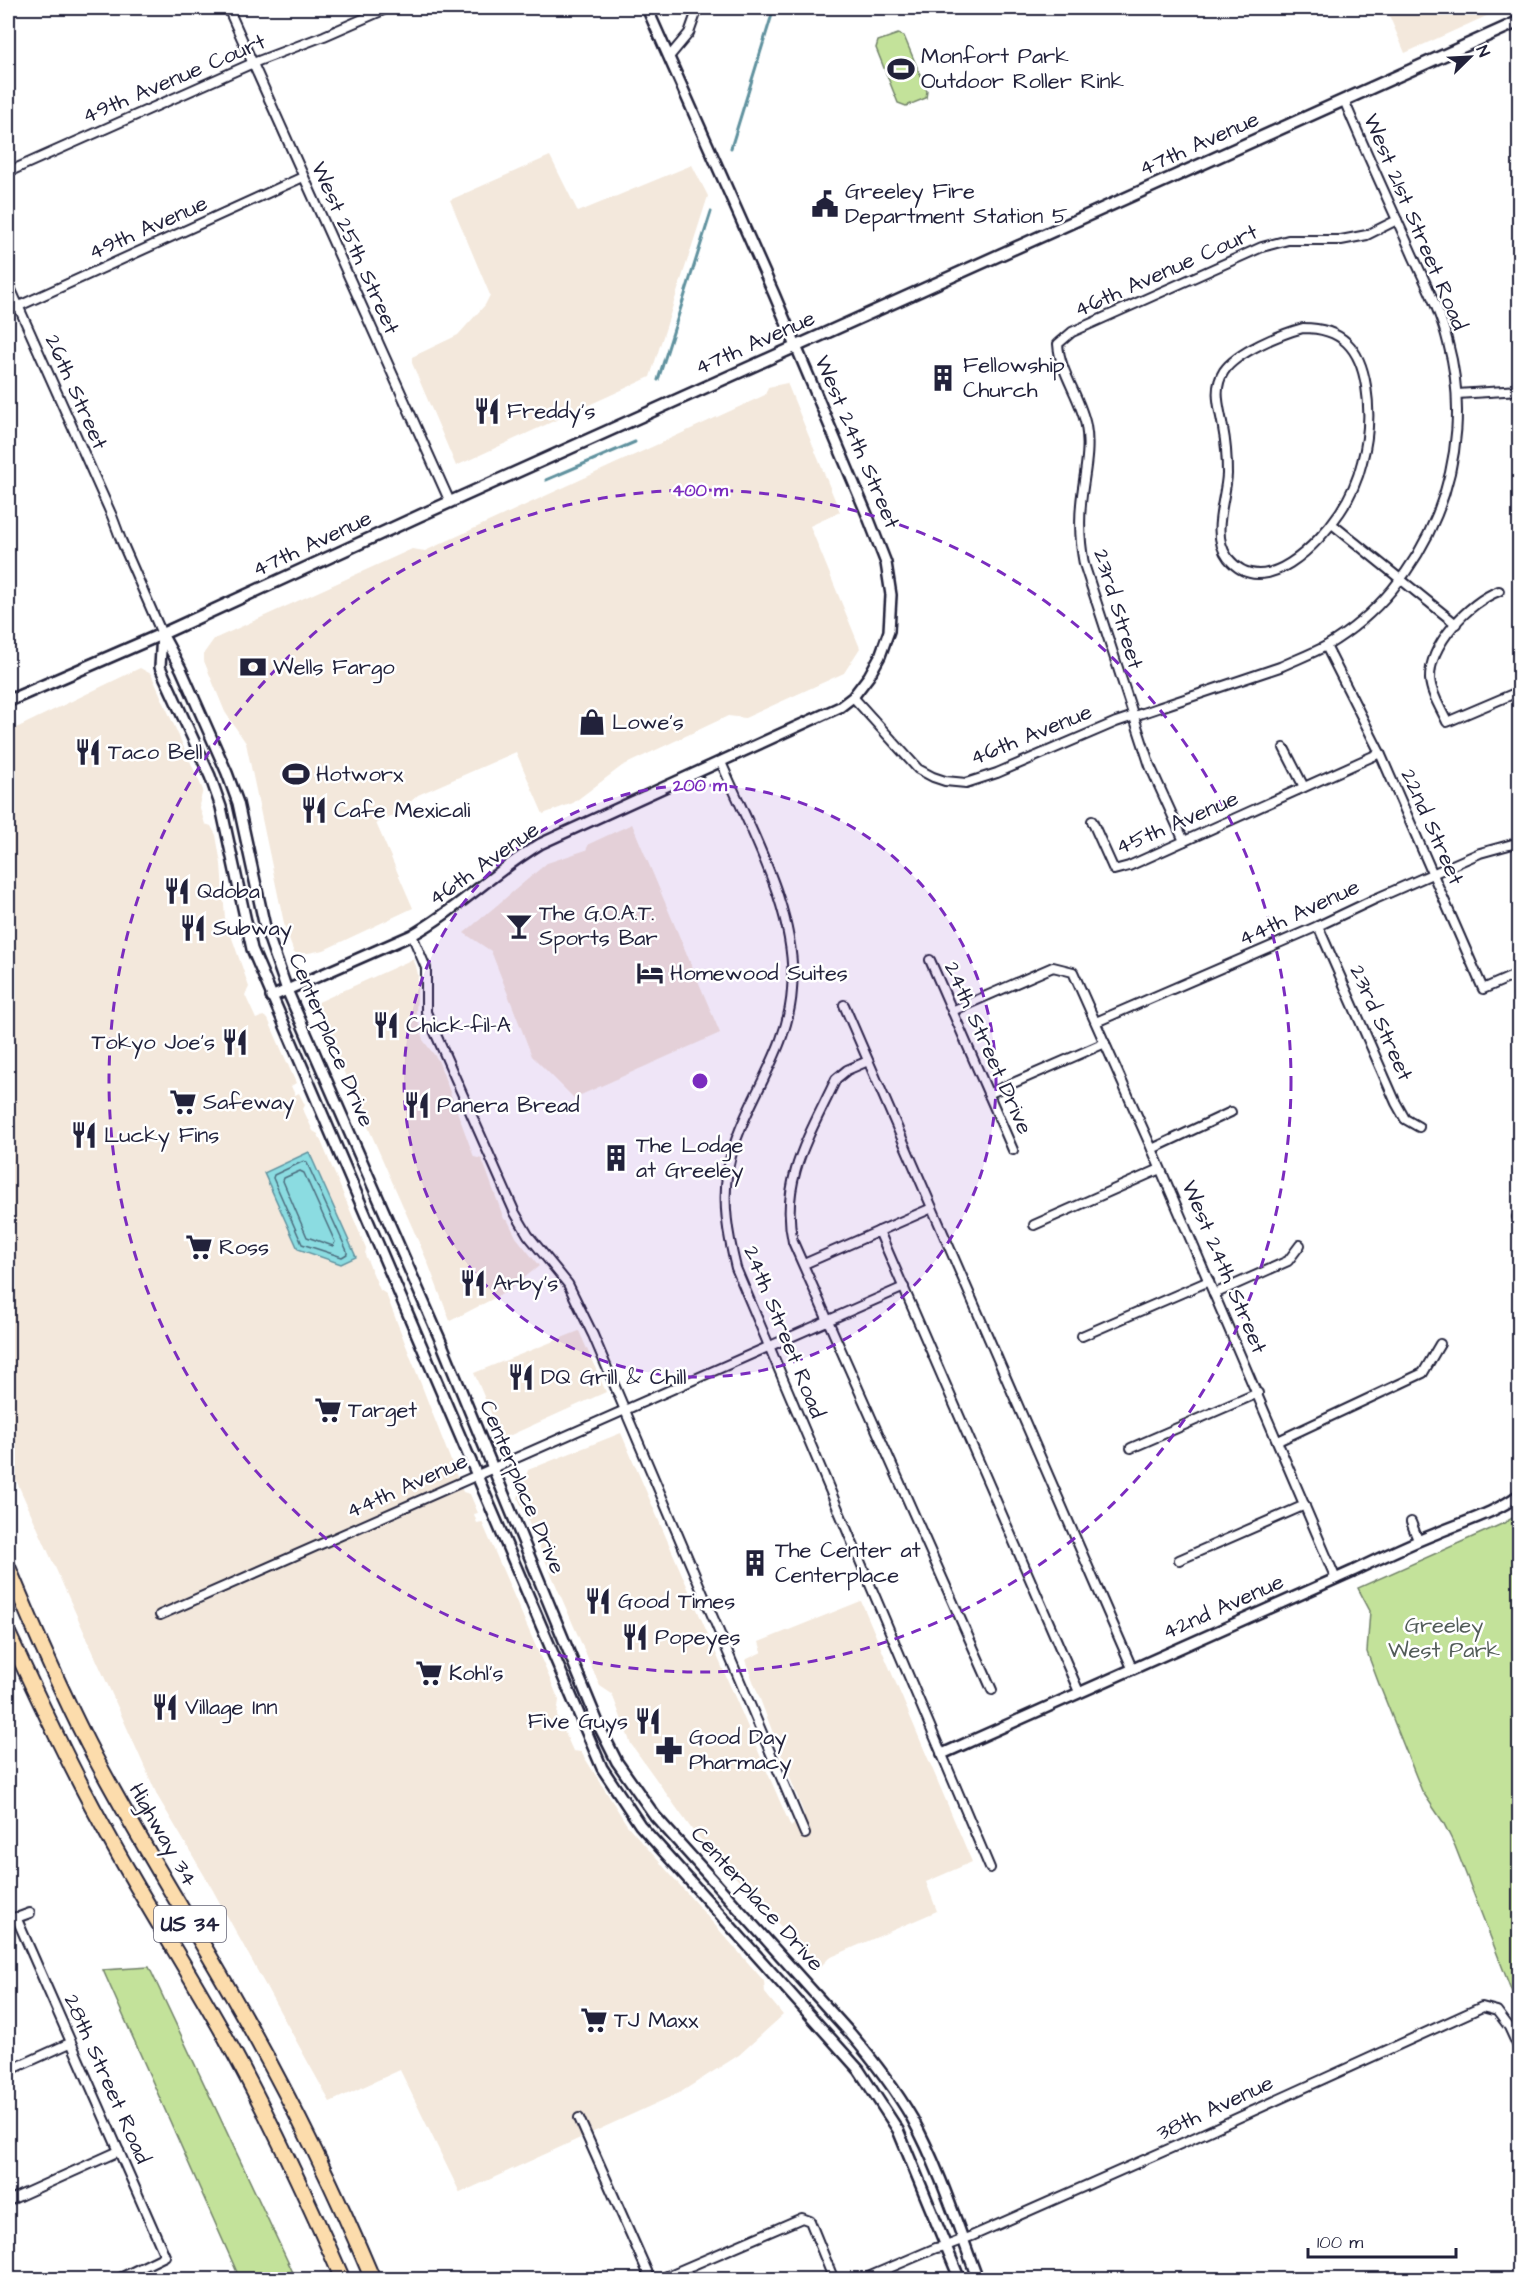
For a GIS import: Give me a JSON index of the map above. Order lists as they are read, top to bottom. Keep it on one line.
{"streets":{"highway":["Highway 34","US 34"],"main road":["47th Avenue"],"street":["49th Avenue Court","West 21st Street Road","49th Avenue","West 25th Street","46th Avenue Court","26th Street","West 24th Street","23rd Street","46th Avenue","45th Avenue","22nd Street","44th Avenue","Centerplace Drive","24th Street Drive","24th Street Road","42nd Avenue","28th Street Road","38th Avenue"]},"crossings":[["49th Avenue Court","West 25th Street"],["47th Avenue","West 21st Street Road"],["47th Avenue","West 25th Street"],["47th Avenue","West 24th Street"],["47th Avenue","Centerplace Drive"],["West 21st Street Road","46th Avenue Court"],["West 21st Street Road","46th Avenue"],["49th Avenue","West 25th Street"],["49th Avenue","26th Street"],["46th Avenue Court","23rd Street"],["26th Street","Centerplace Drive"],["West 24th Street","46th Avenue"],["West 24th Street","44th Avenue"],["West 24th Street","24th Street Drive"],["West 24th Street","42nd Avenue"],["23rd Street","46th Avenue"],["23rd Street","45th Avenue"],["23rd Street","44th Avenue"],["46th Avenue","22nd Street"],["46th Avenue","Centerplace Drive"],["46th Avenue","24th Street Road"],["45th Avenue","22nd Street"],["22nd Street","44th Avenue"],["44th Avenue","Centerplace Drive"],["44th Avenue","24th Street Road"],["Centerplace Drive","38th Avenue"],["24th Street Road","42nd Avenue"]],"parks":["Greeley West Park"],"places":{"sports":["Monfort Park Outdoor Roller Rink","Hotworx"],"public building":["Greeley Fire Department Station 5"],"building":["Fellowship Church","The Lodge at Greeley","The Center at Centerplace"],"restaurant":["Freddy's","Taco Bell","Cafe Mexicali","Qdoba","Subway","Chick-fil-A","Tokyo Joe's","Panera Bread","Lucky Fins","Arby's","DQ Grill & Chill","Good Times","Popeyes","Village Inn","Five Guys"],"bank":["Wells Fargo"],"shop":["Lowe's"],"bar":["The G.O.A.T. Sports Bar"],"hotel":["Homewood Suites"],"supermarket":["Safeway","Ross","Target","Kohl's","TJ Maxx"],"pharmacy":["Good Day Pharmacy"]},"scale_bar":"100 m","north":"top right","rings":["400 m","200 m"]}
